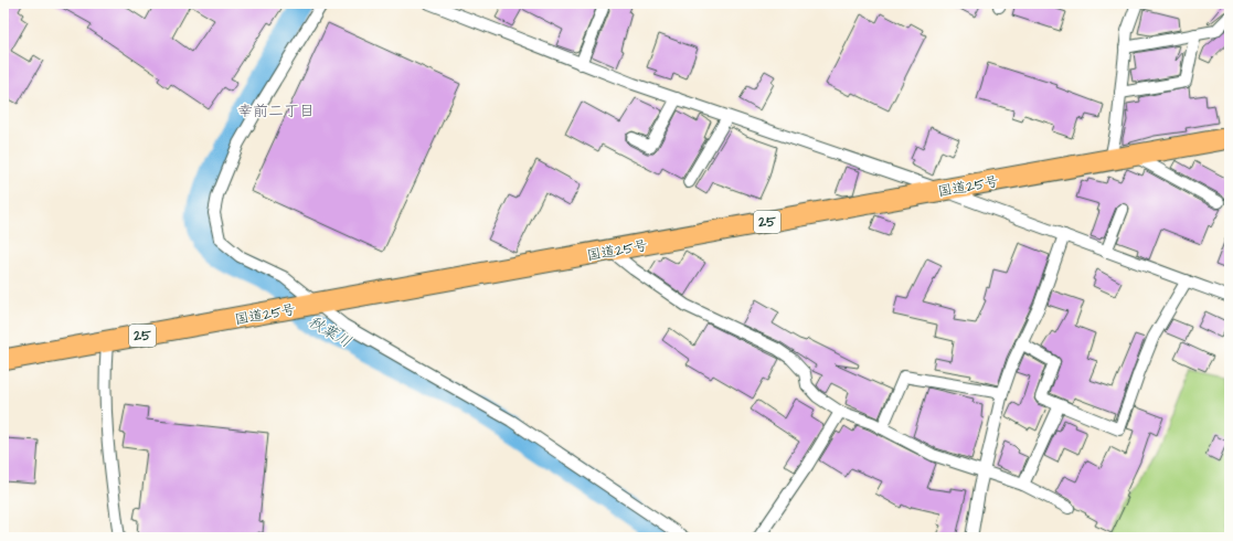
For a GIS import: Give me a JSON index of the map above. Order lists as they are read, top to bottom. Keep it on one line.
{"streets":{"highway":["国道25号","25"]},"districts":["幸前二丁目"],"water":["秋葉川"]}
